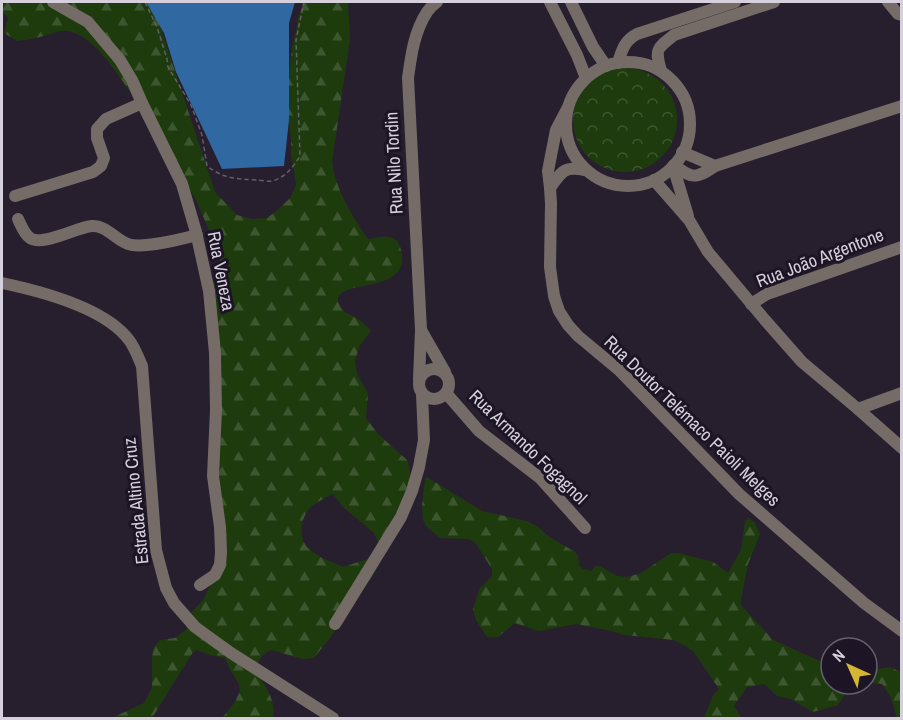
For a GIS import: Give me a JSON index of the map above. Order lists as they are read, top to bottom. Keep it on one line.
{"streets":{"street":["Rua Nilo Tordin","Rua João Argentone","Rua Veneza","Rua Doutor Telémaco Paioli Melges","Rua Armando Fogagnol","Estrada Altino Cruz"]},"crossings":[["Rua Nilo Tordin","Rua Armando Fogagnol"]],"north":"top left"}
